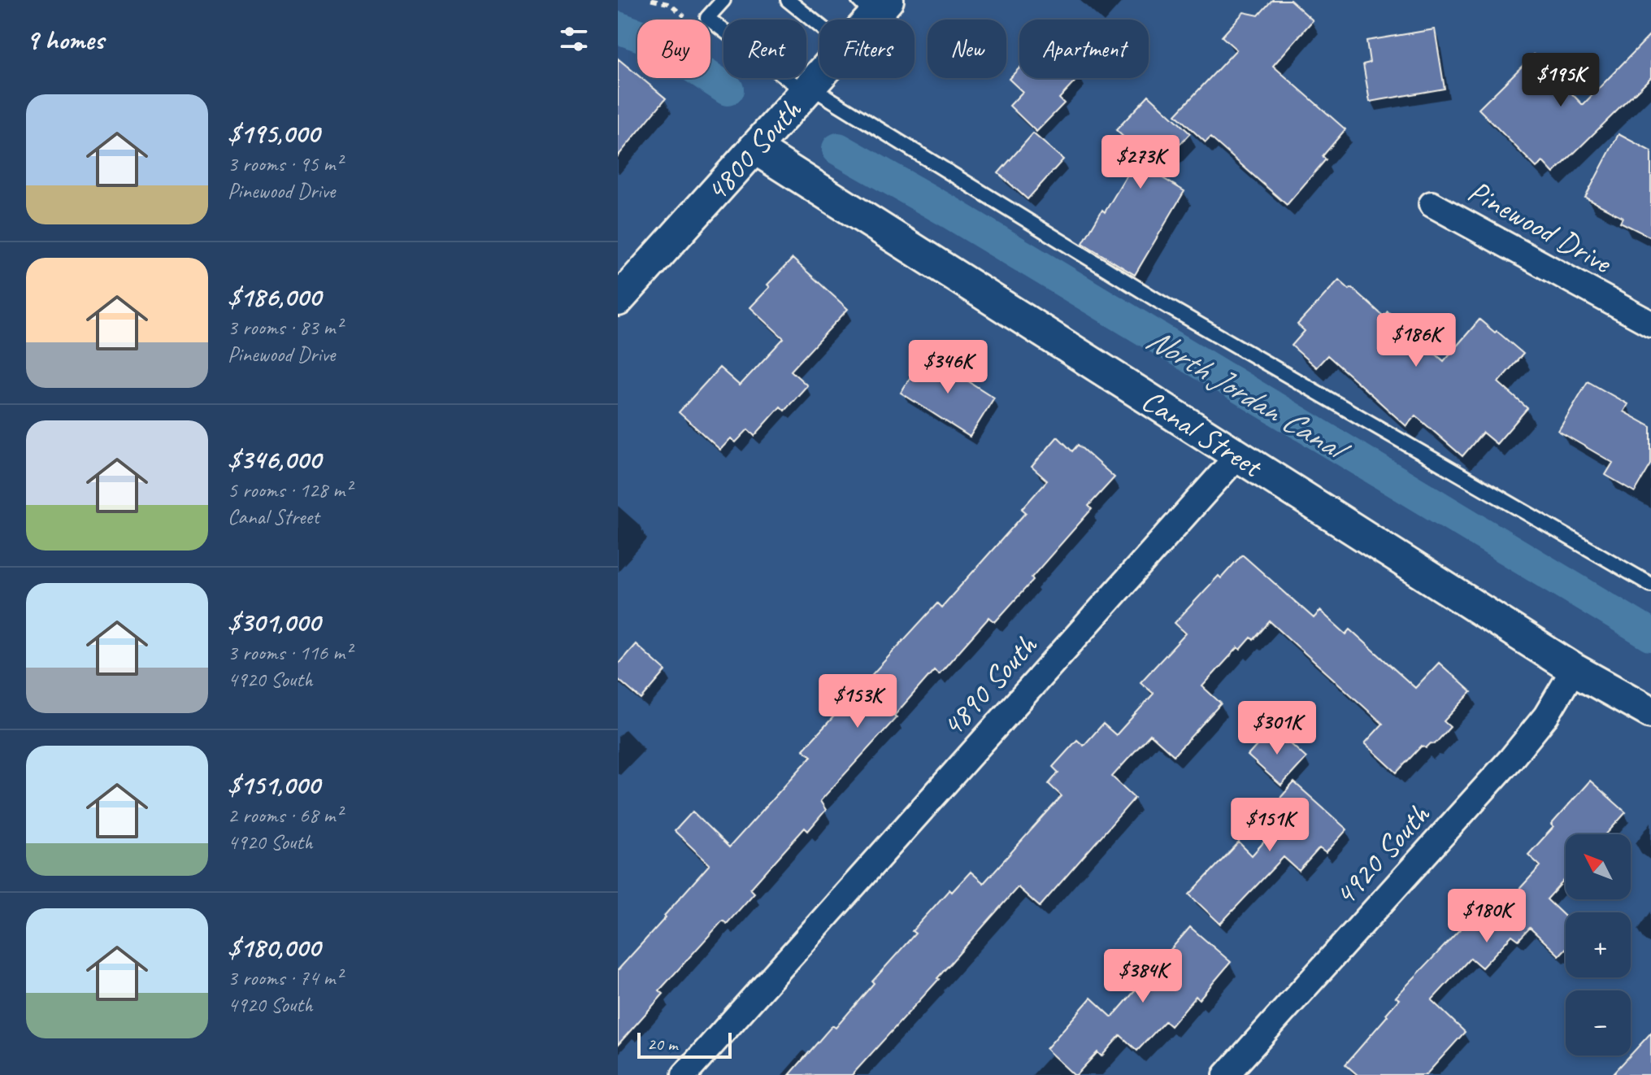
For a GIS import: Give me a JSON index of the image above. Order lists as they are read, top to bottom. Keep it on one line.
{"streets":{"street":["4800 South","Pinewood Drive","Canal Street","4890 South","4920 South"]},"crossings":[["4800 South","Canal Street"],["Canal Street","4890 South"],["Canal Street","4920 South"]],"water":["North Jordan Canal"],"scale_bar":"20 m","north":"top left","page":{"heading":"9 homes","chip":["Buy","Rent","Filters","New","Apartment"],"price":["$195K","$273K","$186K","$346K","$153K","$301K","$151K","$180K","$384K"],"list":[{"name":"$195,000","note":"3 rooms · 95 m² · Pinewood Drive"},{"name":"$186,000","note":"3 rooms · 83 m² · Pinewood Drive"},{"name":"$346,000","note":"5 rooms · 128 m² · Canal Street"},{"name":"$301,000","note":"3 rooms · 116 m² · 4920 South"},{"name":"$151,000","note":"2 rooms · 68 m² · 4920 South"},{"name":"$180,000","note":"3 rooms · 74 m² · 4920 South"}],"map_buttons":["+","−"],"scale":"20 m"}}
